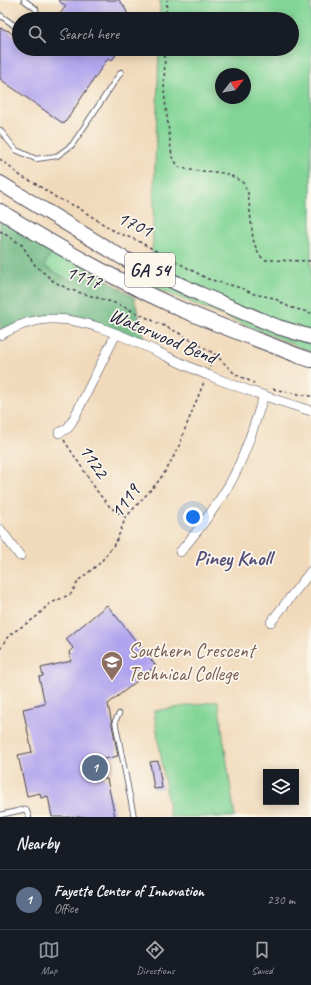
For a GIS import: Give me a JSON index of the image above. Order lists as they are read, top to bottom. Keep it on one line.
{"streets":{"main road":["GA 54"],"street":["Waterwood Bend"],"path":["1701","1117","1122","1119"]},"crossings":[["1117","1119"],["Waterwood Bend","1119"],["1122","1119"]],"districts":["Piney Knoll"],"places":{"school or university":["Southern Crescent Technical College"]},"north":"top right","page":{"search":"Search here","pins":"1","heading":"Nearby","list":[{"mark":"1","name":"Fayette Center of Innovation","note":"Office","value":"230 m"}],"nav":["Map","Directions","Saved"]}}
